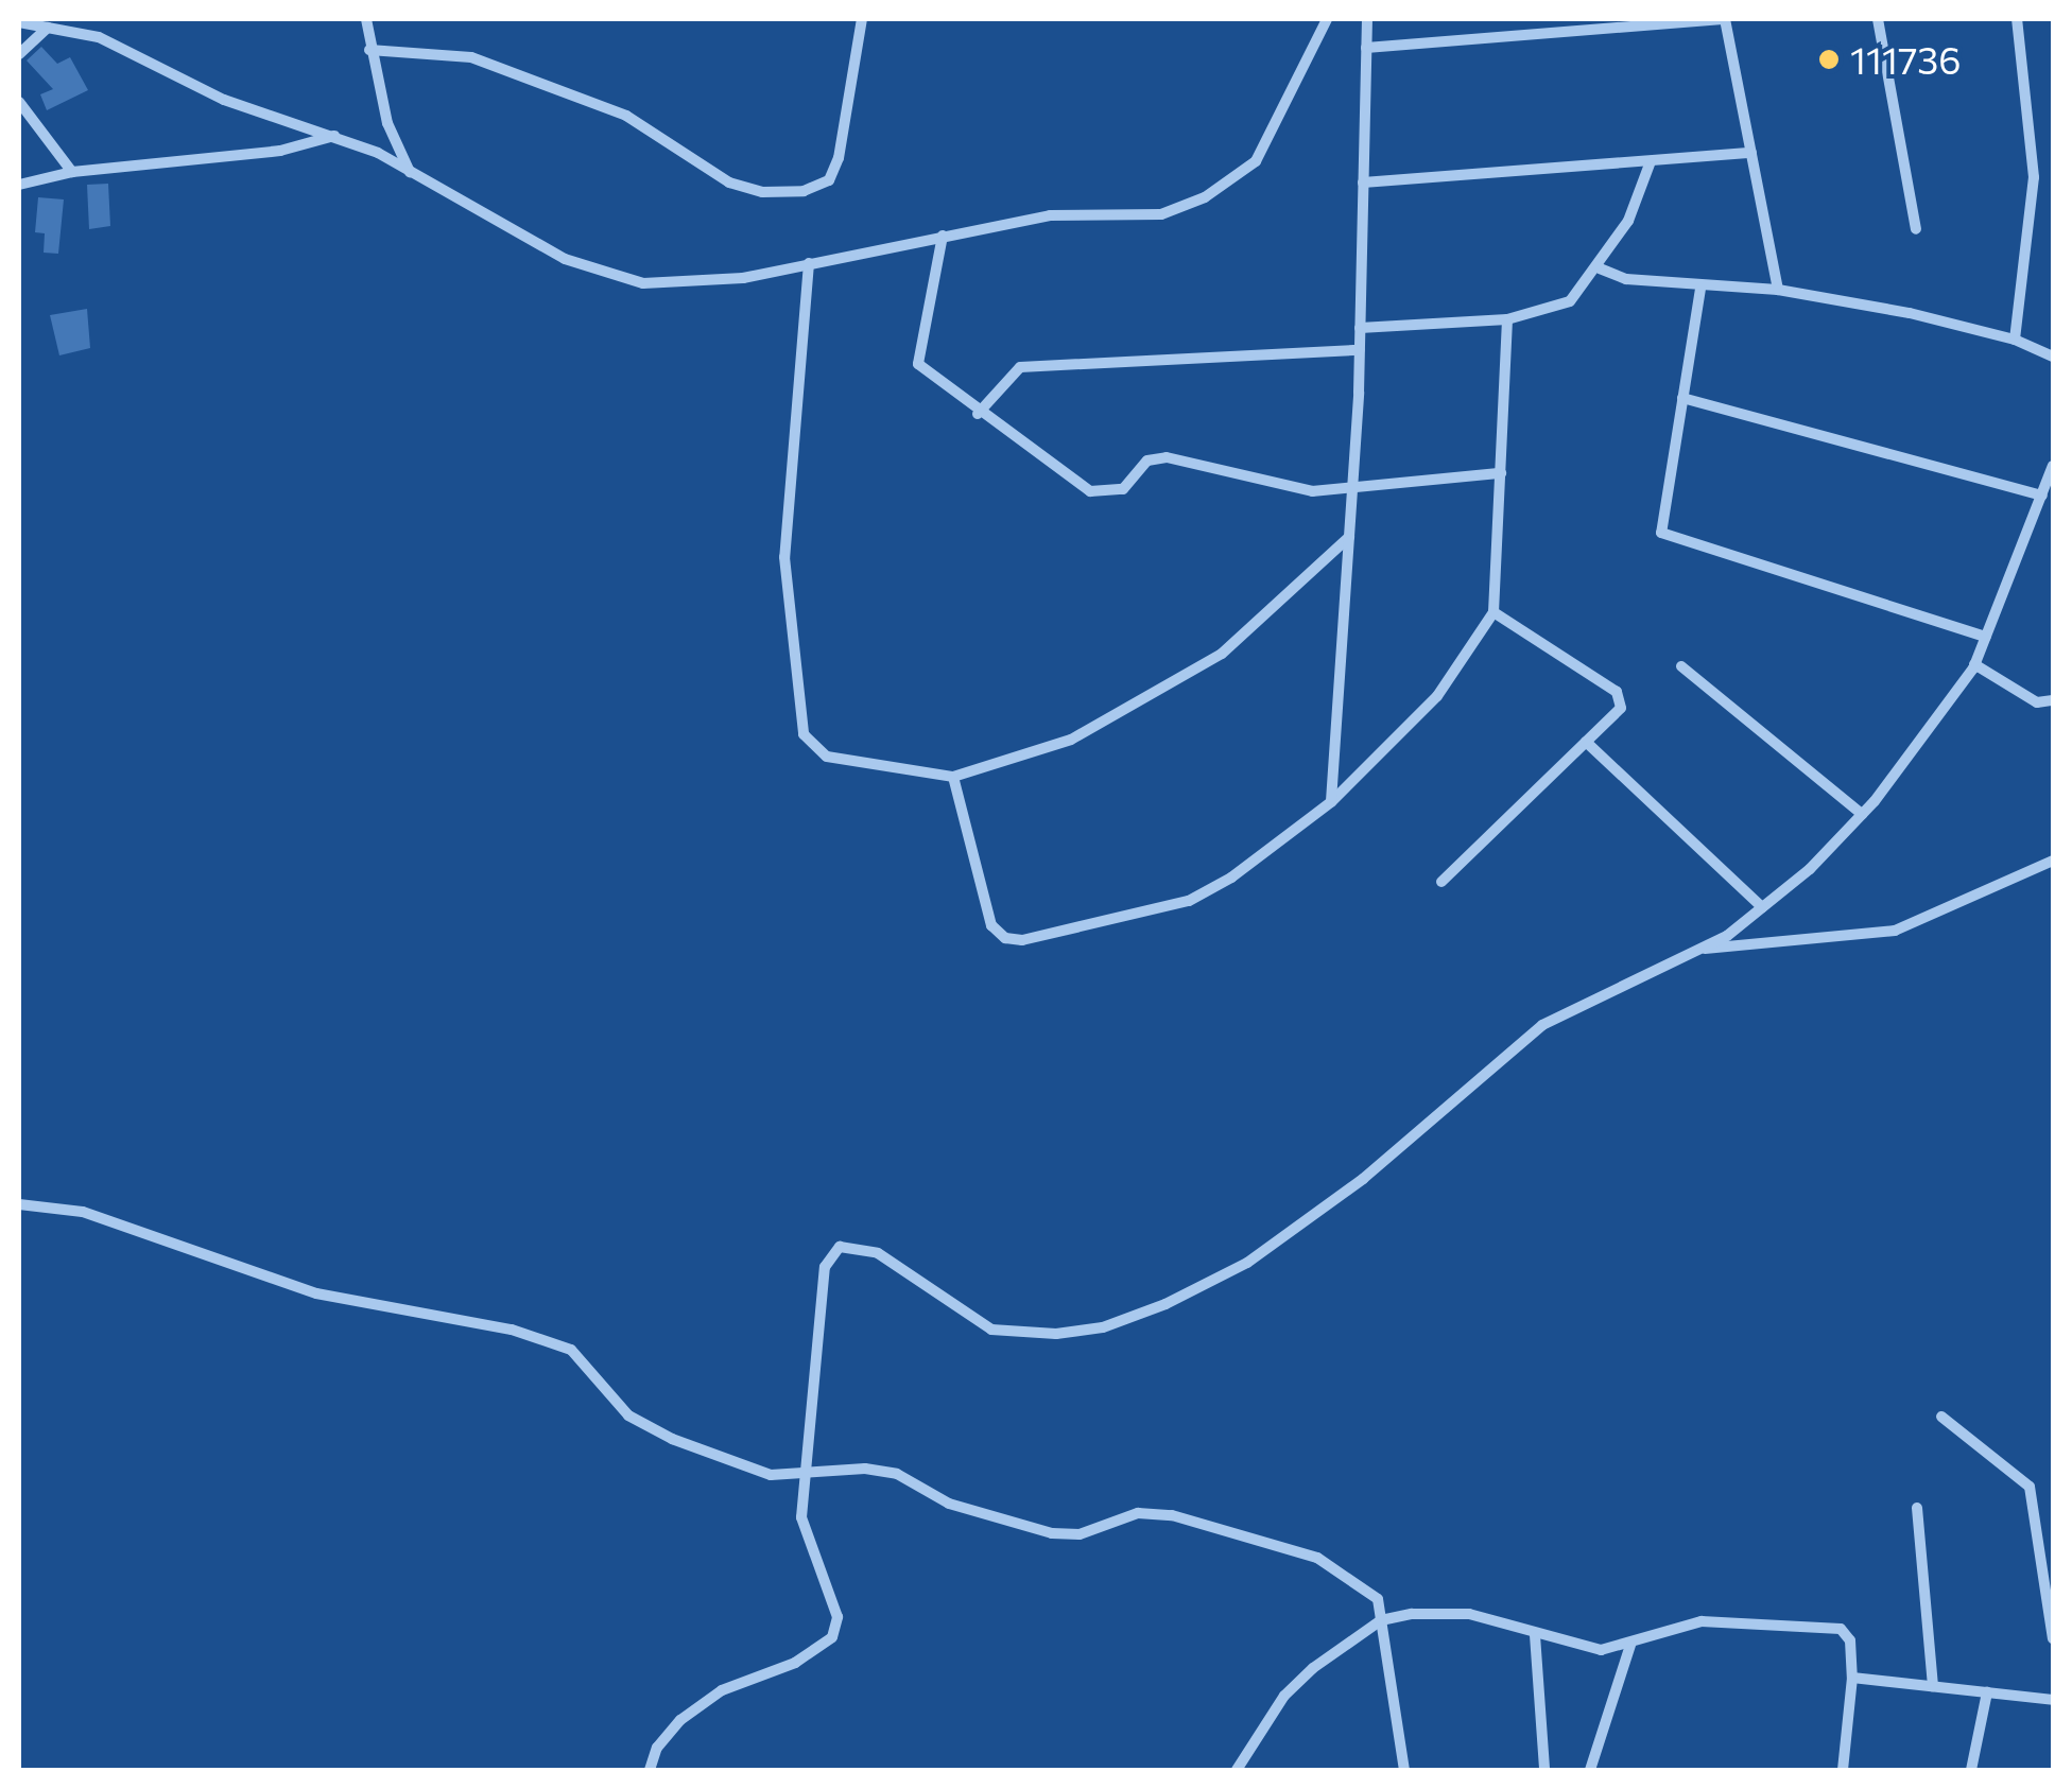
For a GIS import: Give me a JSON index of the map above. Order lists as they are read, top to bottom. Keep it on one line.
{"places":["111736"]}
